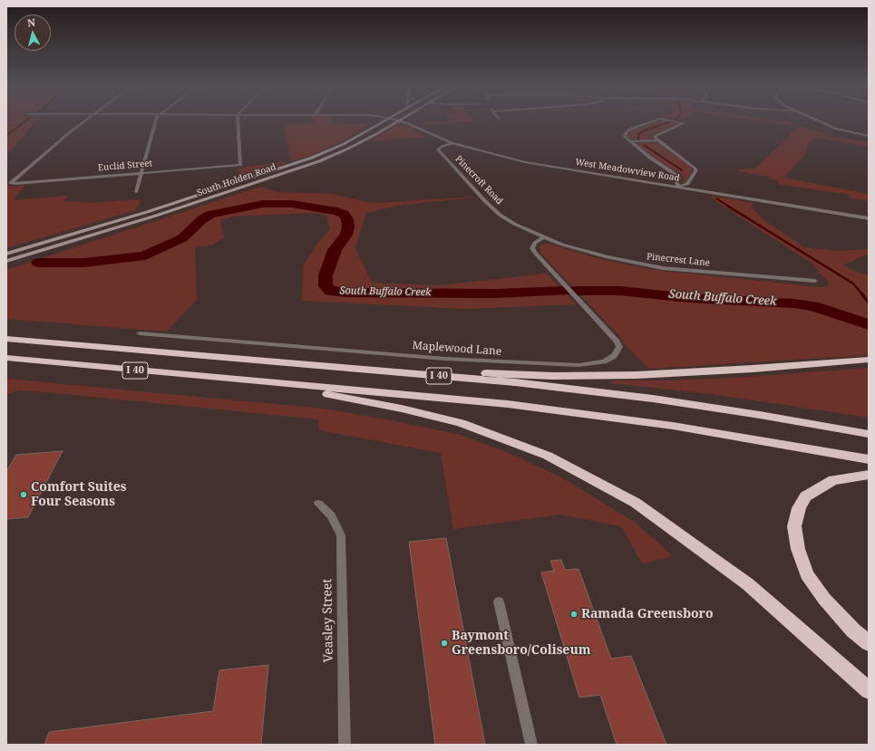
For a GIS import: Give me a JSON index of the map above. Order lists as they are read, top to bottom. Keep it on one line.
{"streets":{"highway":["I 40"],"main road":["South Holden Road"],"street":["Euclid Street","West Meadowview Road","Pinecroft Road","Pinecrest Lane","Maplewood Lane","Veasley Street"]},"crossings":[["West Meadowview Road","Pinecroft Road"],["Pinecroft Road","Pinecrest Lane"],["Pinecroft Road","Maplewood Lane"],["Pinecrest Lane","Maplewood Lane"]],"water":["South Buffalo Creek"],"places":["Comfort Suites Four Seasons","Ramada Greensboro","Baymont Greensboro/Coliseum"],"north":"top"}
